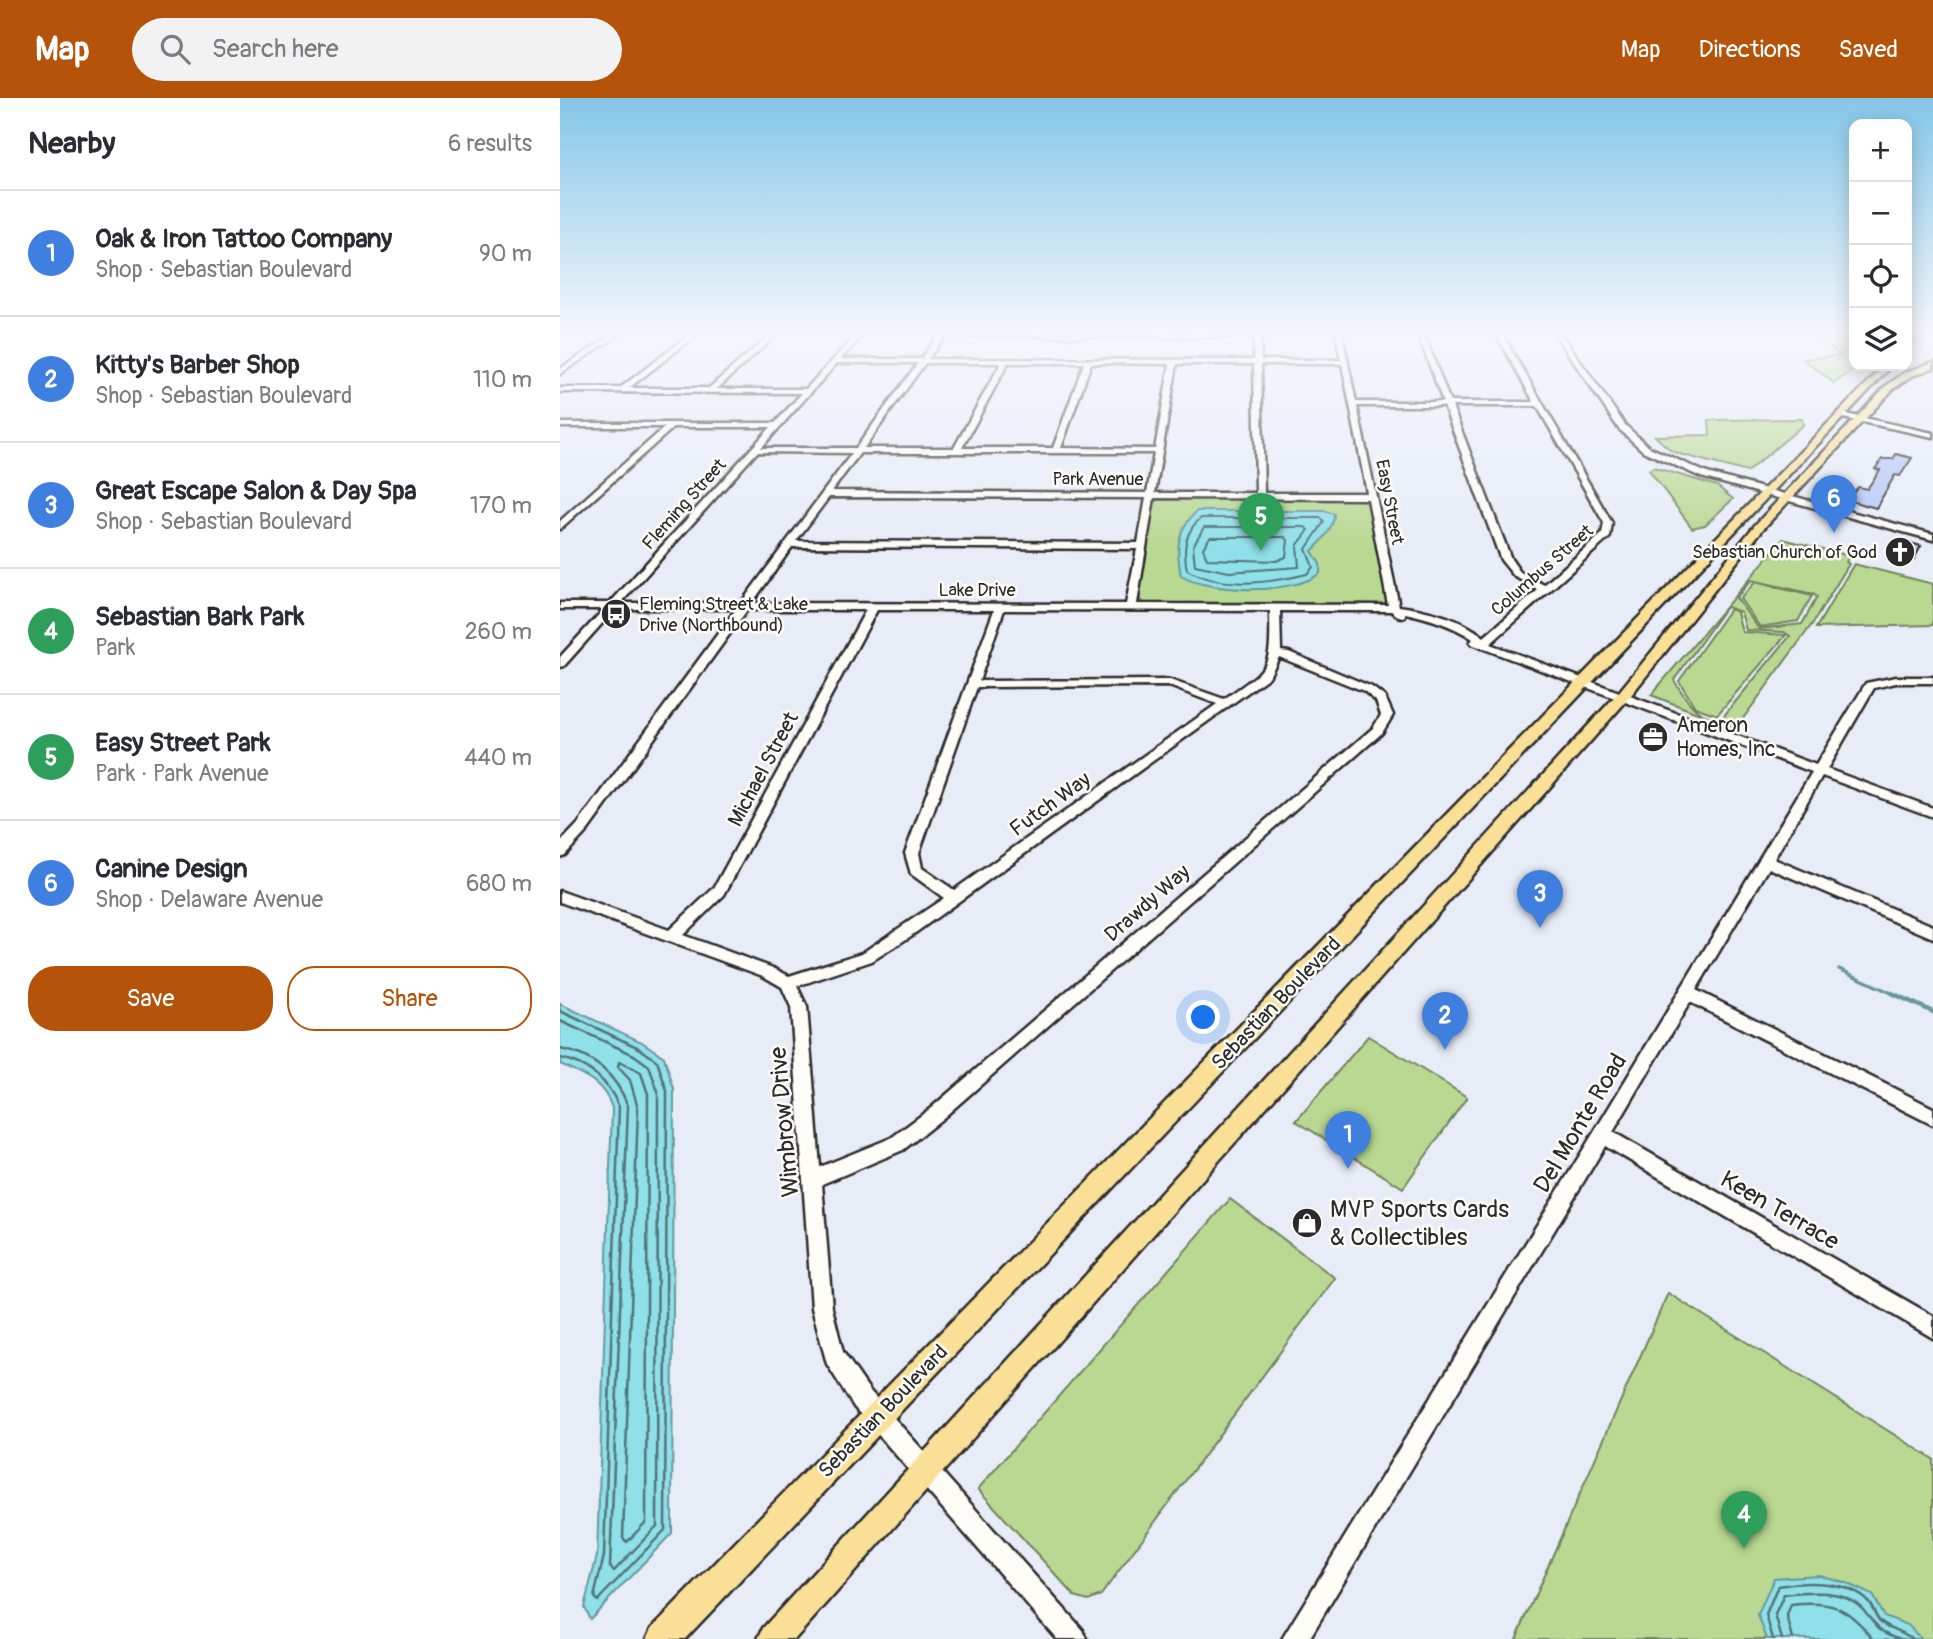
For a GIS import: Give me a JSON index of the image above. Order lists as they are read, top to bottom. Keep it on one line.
{"streets":{"main road":["Sebastian Boulevard"],"street":["Park Avenue","Easy Street","Fleming Street","Columbus Street","Lake Drive","Michael Street","Futch Way","Drawdy Way","Wimbrow Drive","Del Monte Road","Keen Terrace"]},"crossings":[["Park Avenue","Easy Street"],["Easy Street","Lake Drive"],["Fleming Street","Lake Drive"],["Lake Drive","Michael Street"],["Futch Way","Drawdy Way"],["Futch Way","Wimbrow Drive"],["Drawdy Way","Wimbrow Drive"],["Sebastian Boulevard","Wimbrow Drive"],["Del Monte Road","Keen Terrace"]],"places":{"church":["Sebastian Church of God"],"bus stop":["Fleming Street & Lake Drive (Northbound)"],"office":["Ameron Homes, Inc"],"shop":["MVP Sports Cards & Collectibles"]},"page":{"header":"Map","search":"Search here","nav":["Map","Directions","Saved"],"heading":["Nearby","6 results"],"map_buttons":["+","−"],"list":[{"mark":"1","name":"Oak & Iron Tattoo Company","note":"Shop · Sebastian Boulevard","value":"90 m"},{"mark":"2","name":"Kitty's Barber Shop","note":"Shop · Sebastian Boulevard","value":"110 m"},{"mark":"3","name":"Great Escape Salon & Day Spa","note":"Shop · Sebastian Boulevard","value":"170 m"},{"mark":"4","name":"Sebastian Bark Park","note":"Park","value":"260 m"},{"mark":"5","name":"Easy Street Park","note":"Park · Park Avenue","value":"440 m"},{"mark":"6","name":"Canine Design","note":"Shop · Delaware Avenue","value":"680 m"}],"pins":["6","5","3","2","1","4"],"buttons":["Save","Share"]}}
